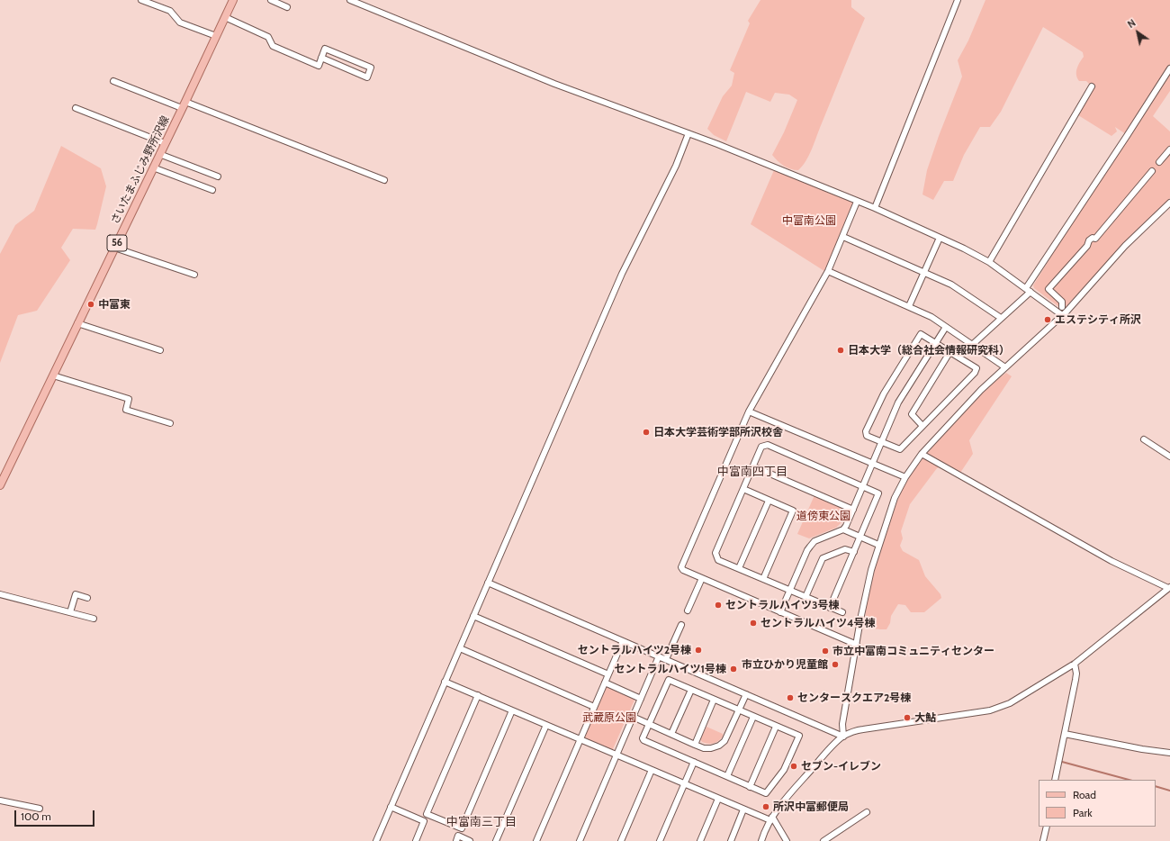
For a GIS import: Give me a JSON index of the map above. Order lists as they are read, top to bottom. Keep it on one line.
{"streets":{"main road":["さいたまふじみ野所沢線","56"]},"districts":["中富南四丁目","中富南三丁目"],"parks":["中富南公園","道傍東公園","武蔵原公園"],"places":["中富東","エステシティ所沢","日本大学（総合社会情報研究科）","日本大学芸術学部所沢校舎","セントラルハイツ3号棟","セントラルハイツ4号棟","セントラルハイツ2号棟","市立中富南コミュニティセンター","市立ひかり児童館","セントラルハイツ1号棟","センタースクエア2号棟","大鮎","セブン-イレブン","所沢中富郵便局"],"legend":["Road","Park"],"scale_bar":"100 m","north":"top left"}
